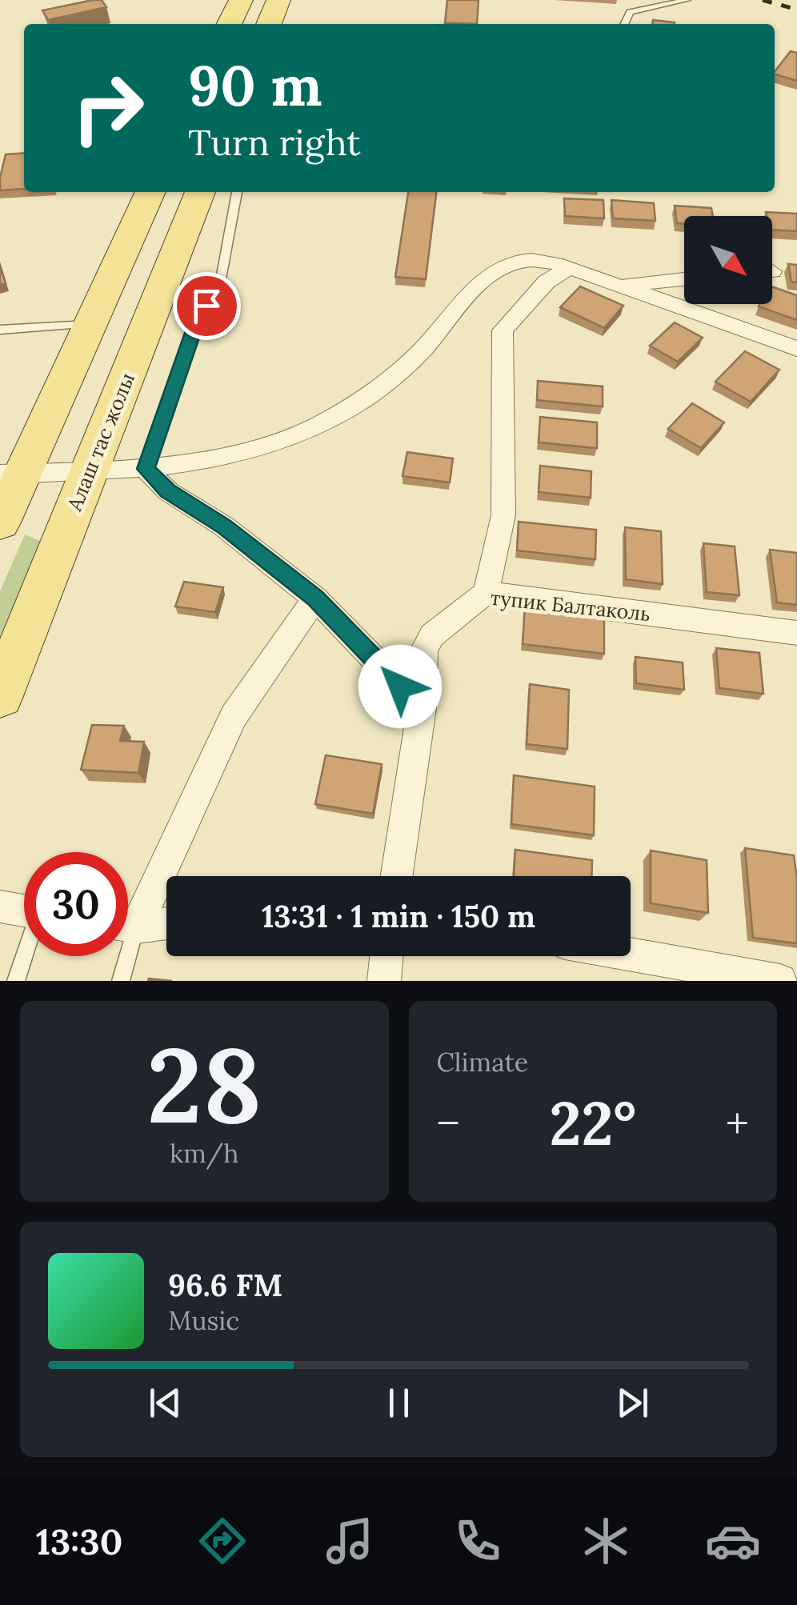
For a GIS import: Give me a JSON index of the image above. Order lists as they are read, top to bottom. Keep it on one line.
{"streets":{"main road":["Алаш тас жолы"],"street":["тупик Балтаколь"]},"north":"bottom right","page":{"turn":["90 m","Turn right"],"limit":"30","trip":"13:31 · 1 min · 150 m","tile":[["28","km/h"],"Climate"],"heat":["−","22°","+"],"song":["96.6 FM","Music"],"tabs":"13:30"}}
